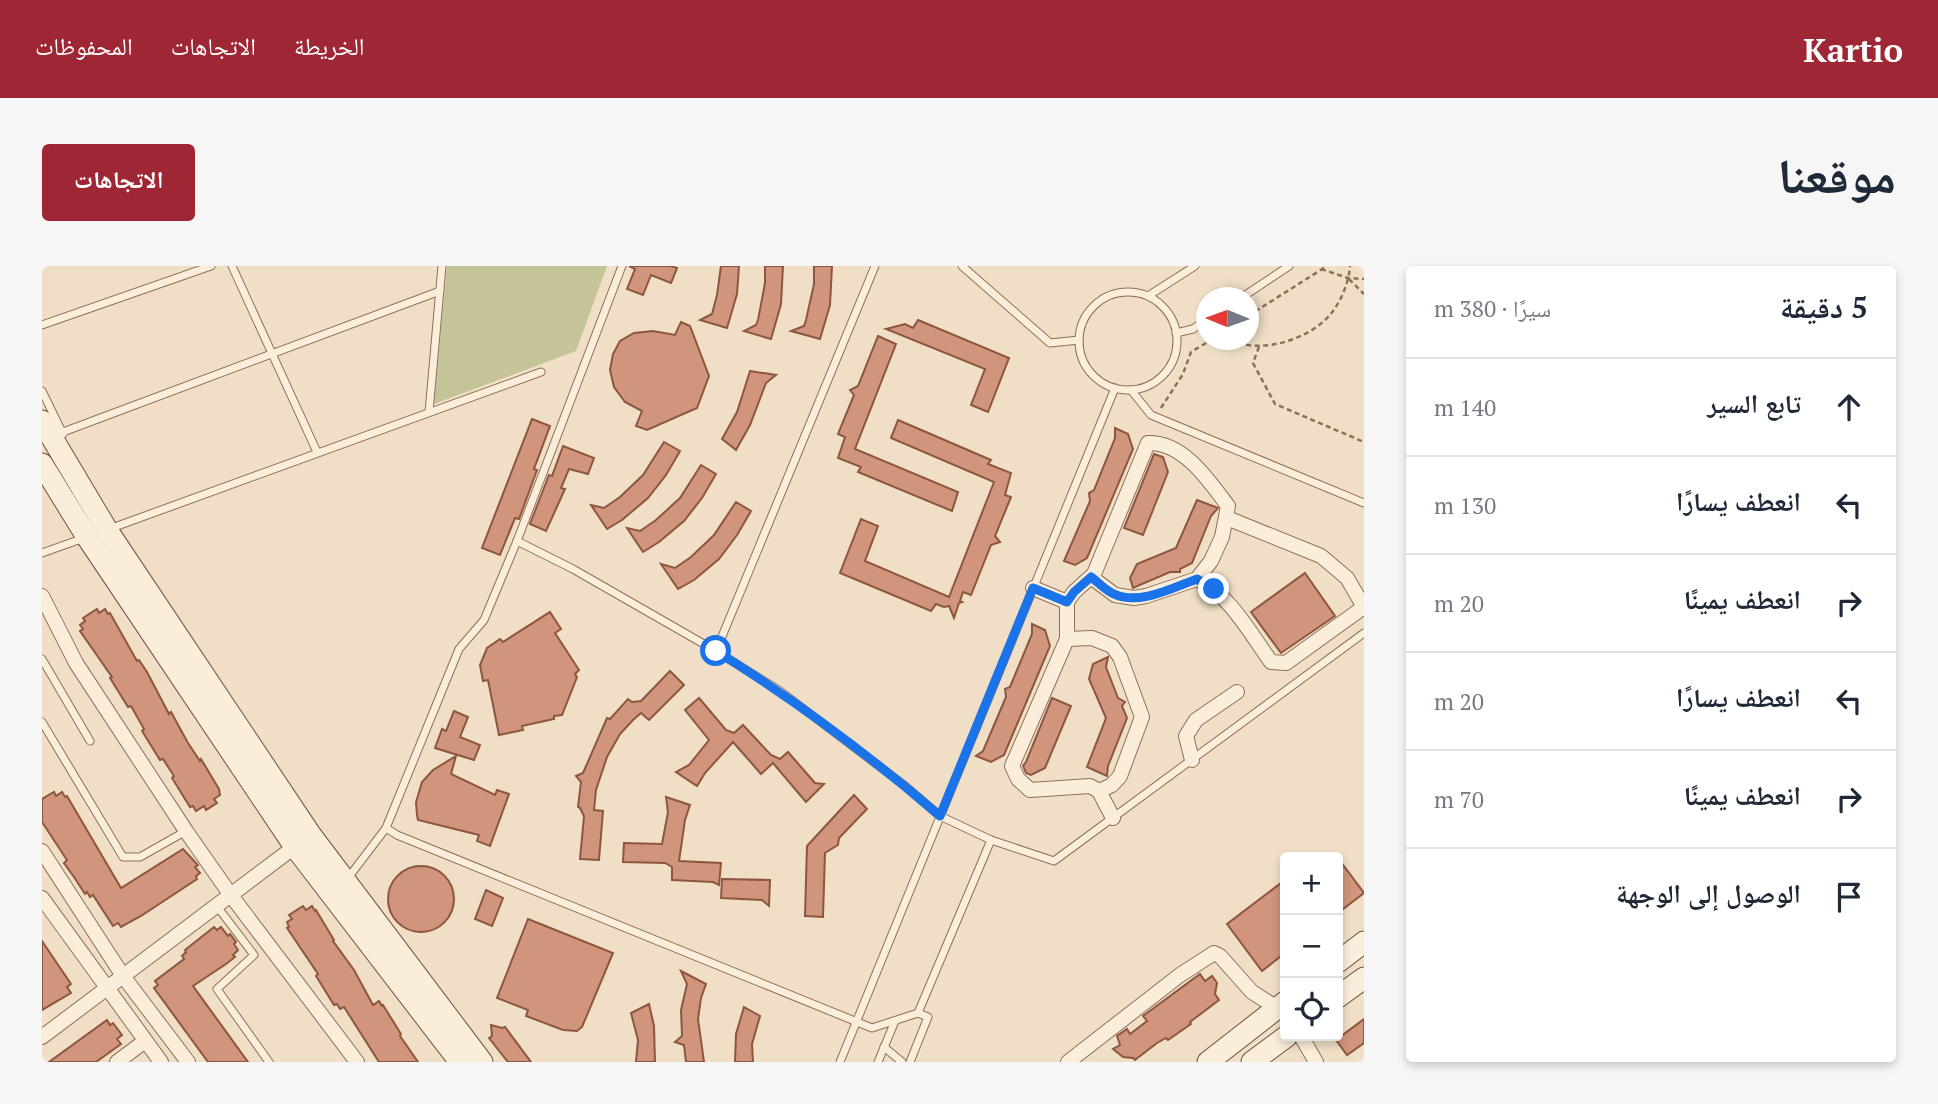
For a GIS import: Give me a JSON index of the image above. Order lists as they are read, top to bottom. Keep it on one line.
{"north":"left","page":{"header":"Kartio","nav":["الخريطة","الاتجاهات","المحفوظات"],"title":"موقعنا","buttons":"الاتجاهات","heading":["5 دقيقة","سيرًا · 380 m"],"list":[["تابع السير","140 m"],["انعطف يسارًا","130 m"],["انعطف يمينًا","20 m"],["انعطف يسارًا","20 m"],["انعطف يمينًا","70 m"],"الوصول إلى الوجهة"],"map_buttons":["+","−"]}}
